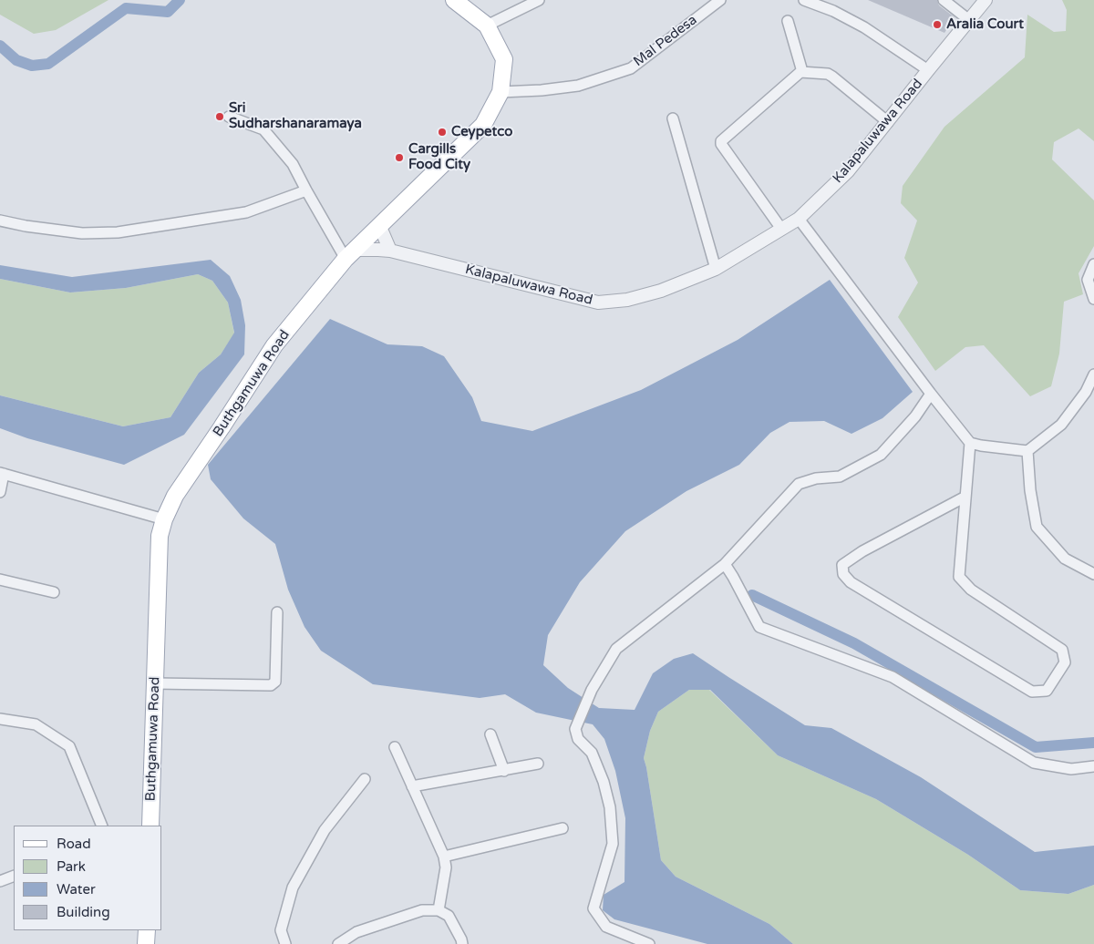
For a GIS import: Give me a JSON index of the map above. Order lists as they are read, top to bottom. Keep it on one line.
{"streets":{"main road":["Buthgamuwa Road"],"street":["Mal Pedesa","Kalapaluwawa Road"]},"crossings":[["Mal Pedesa","Buthgamuwa Road"],["Kalapaluwawa Road","Buthgamuwa Road"]],"places":["Aralia Court","Sri Sudharshanaramaya","Ceypetco","Cargills Food City"],"legend":["Road","Park","Water","Building"]}
